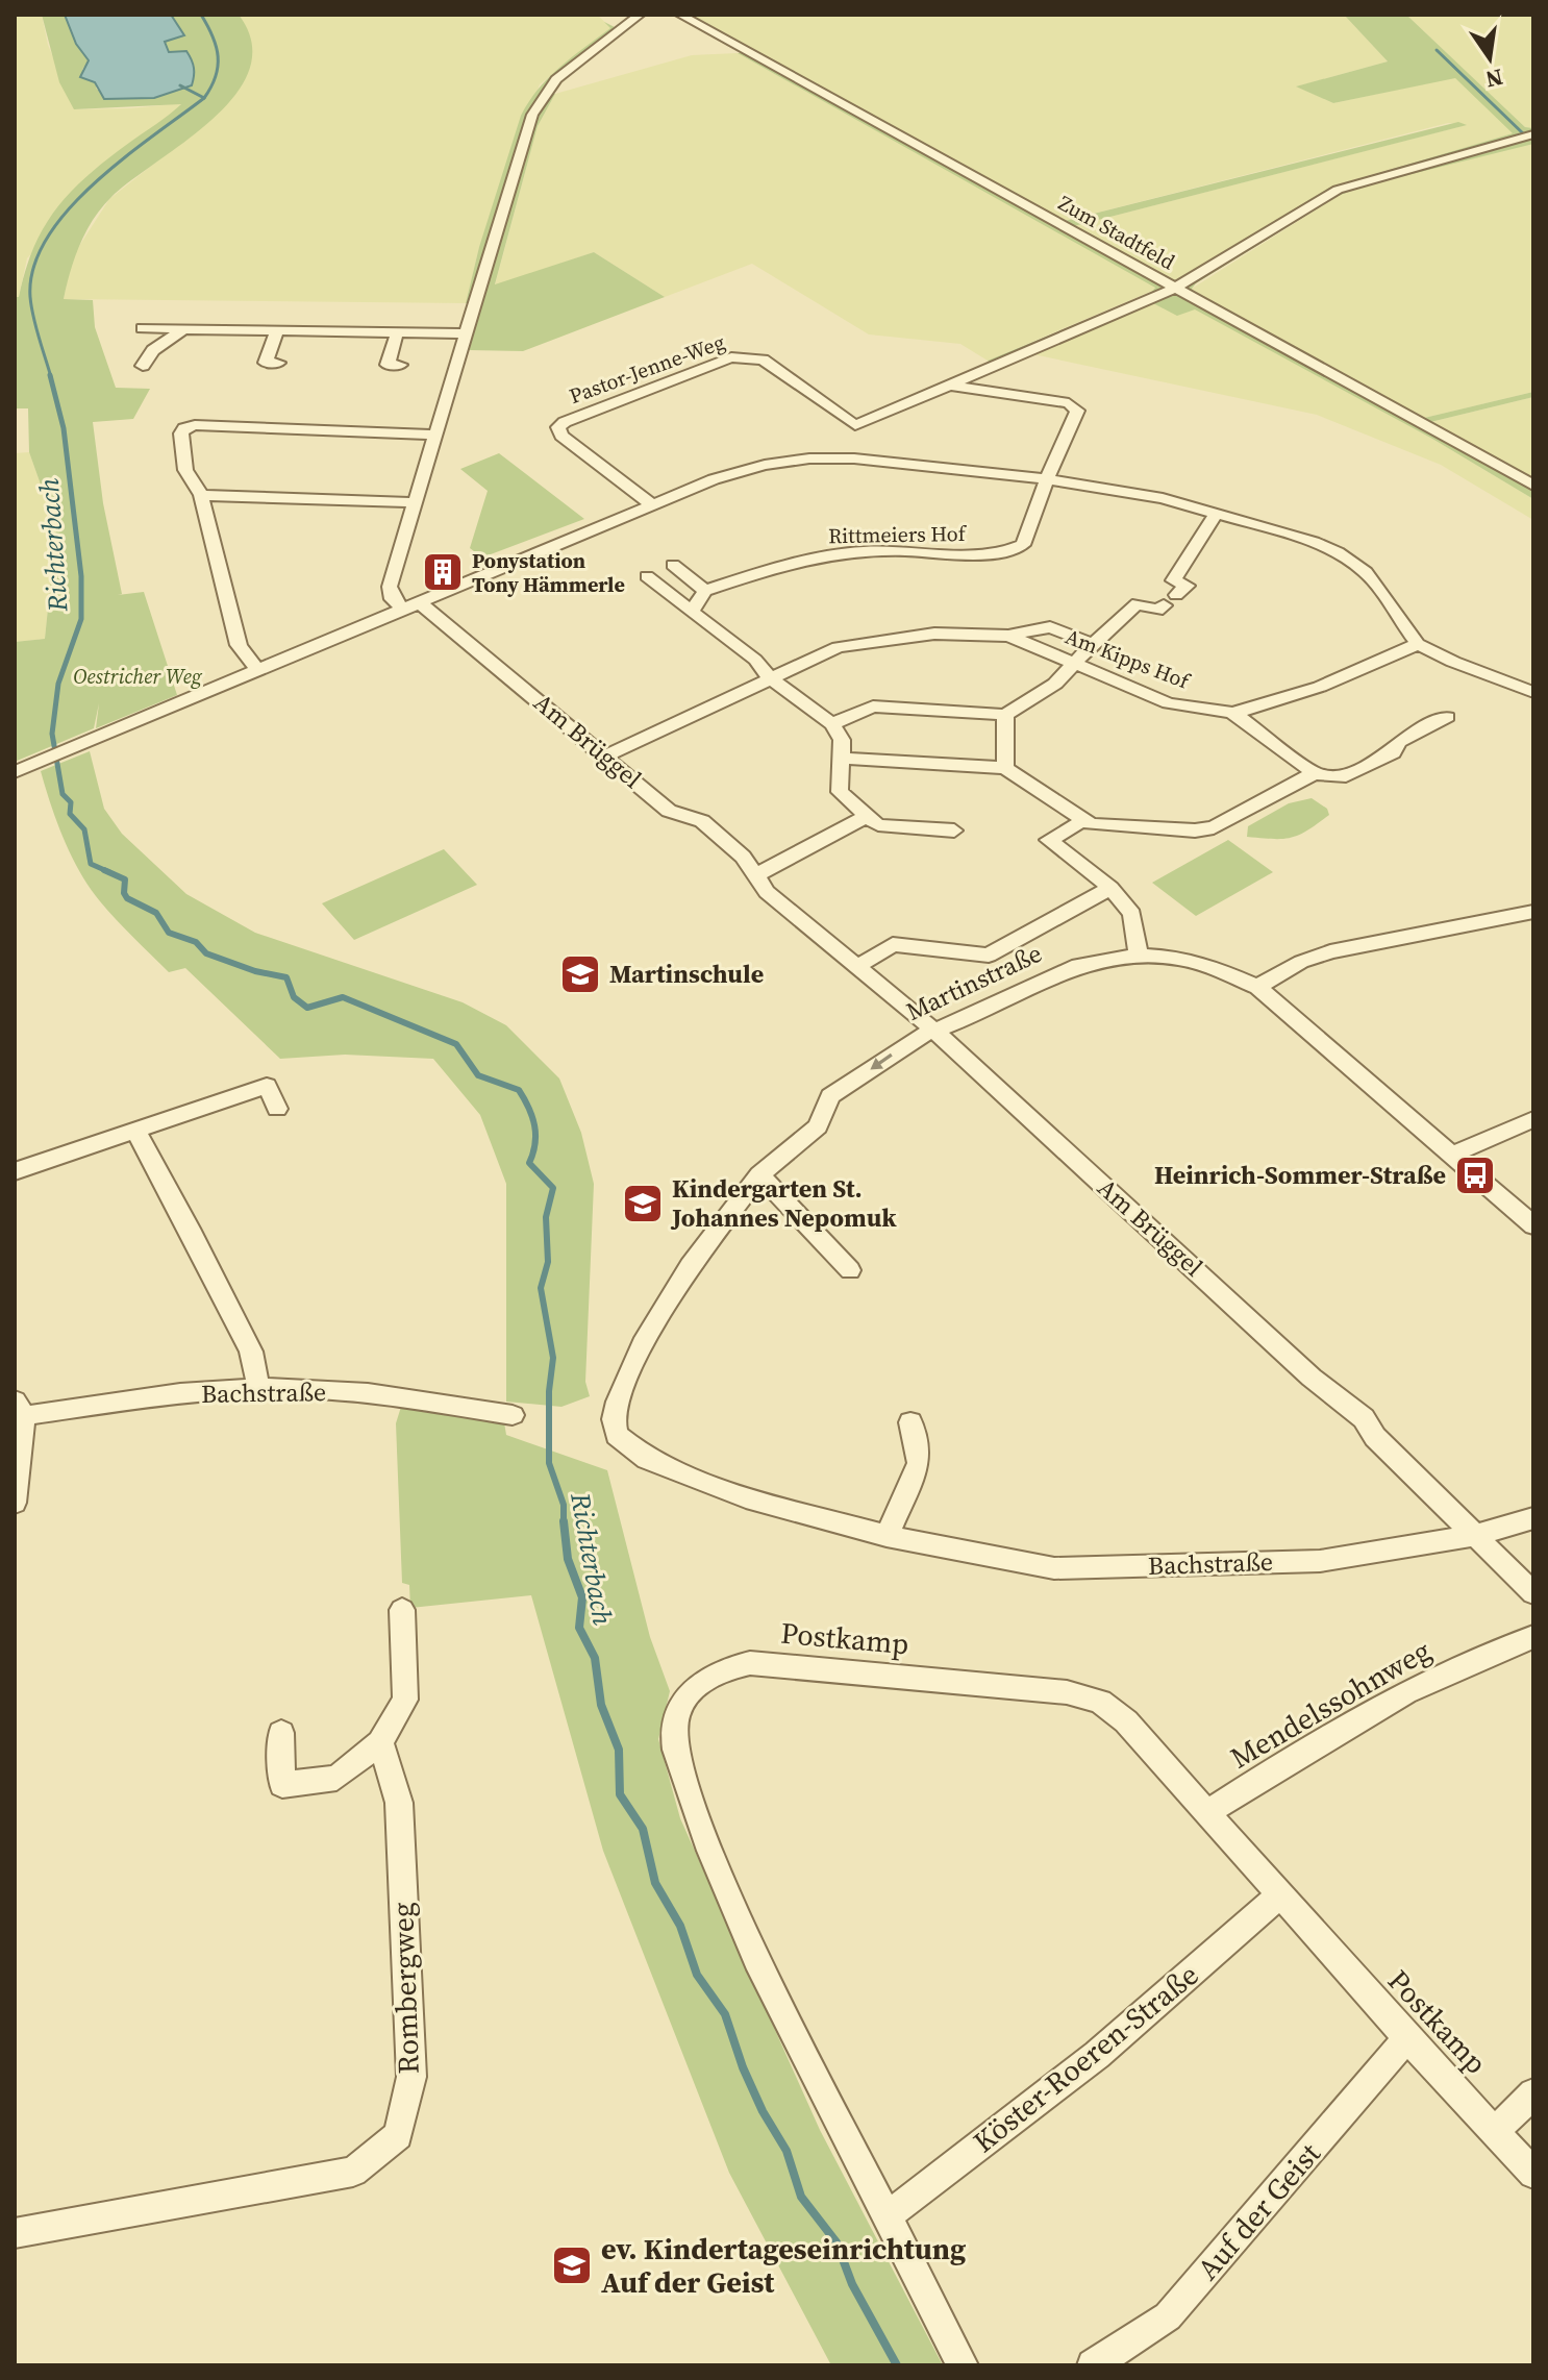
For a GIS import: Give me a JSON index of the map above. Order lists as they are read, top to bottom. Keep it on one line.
{"streets":{"street":["Zum Stadtfeld","Pastor-Jenne-Weg","Rittmeiers Hof","Am Kipps Hof","Am Brüggel","Martinstraße","Bachstraße","Postkamp","Mendelssohnweg","Rombergweg","Köster-Roeren-Straße","Auf der Geist"]},"crossings":[["Am Kipps Hof","Am Brüggel"],["Am Brüggel","Martinstraße"],["Am Brüggel","Bachstraße"],["Martinstraße","Bachstraße"],["Postkamp","Mendelssohnweg"],["Postkamp","Köster-Roeren-Straße"],["Postkamp","Auf der Geist"]],"water":["Richterbach"],"parks":["Oestricher Weg"],"places":{"building":["Ponystation Tony Hämmerle"],"school or university":["Martinschule","Kindergarten St. Johannes Nepomuk","ev. Kindertageseinrichtung Auf der Geist"],"bus stop":["Heinrich-Sommer-Straße"]},"north":"bottom"}
